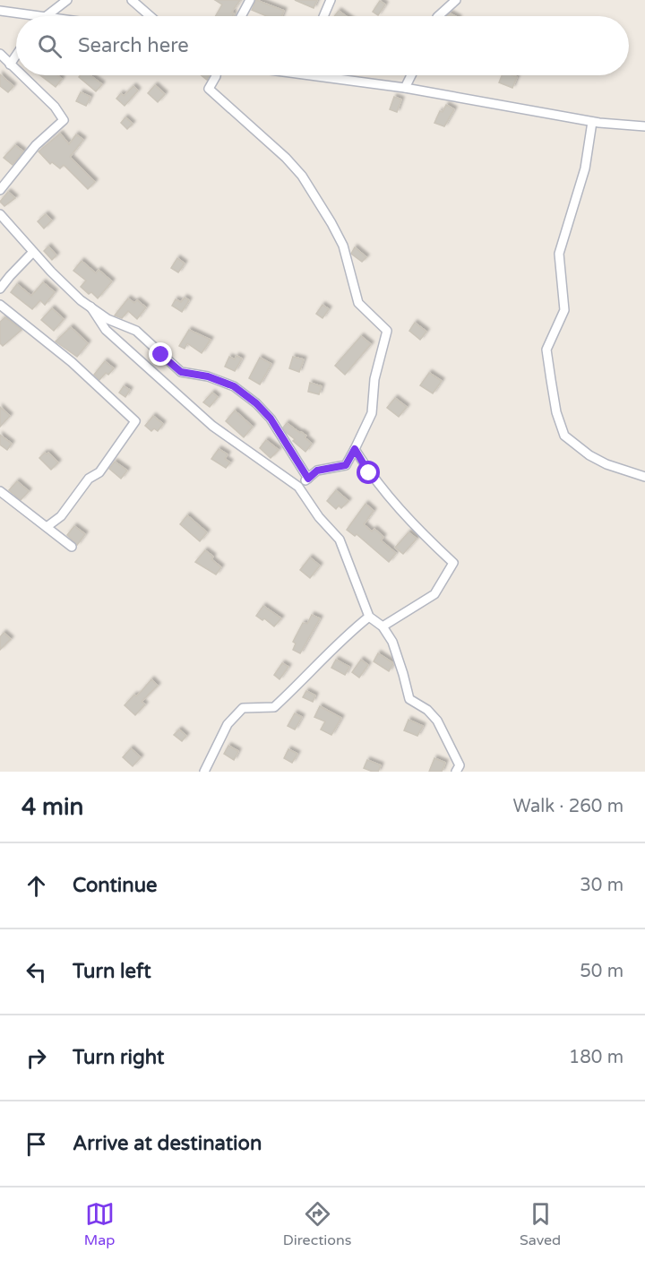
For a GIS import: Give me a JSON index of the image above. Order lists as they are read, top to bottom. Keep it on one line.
{"page":{"search":"Search here","heading":["4 min","Walk · 260 m"],"list":[["Continue","30 m"],["Turn left","50 m"],["Turn right","180 m"],"Arrive at destination"],"nav":["Map","Directions","Saved"]}}
